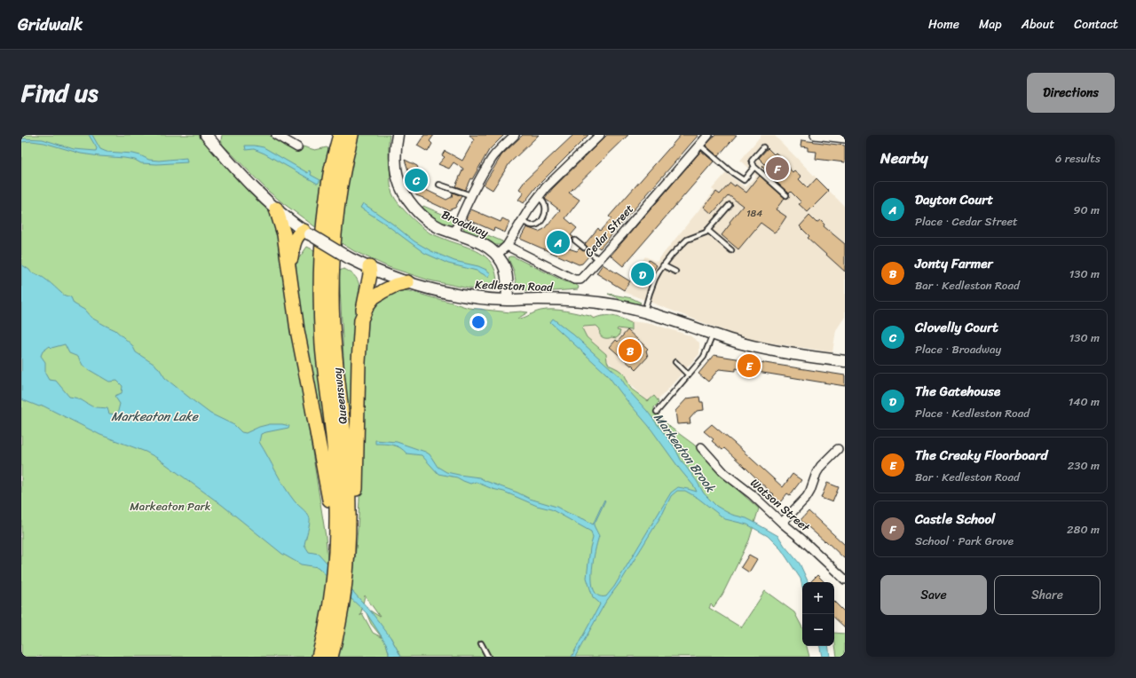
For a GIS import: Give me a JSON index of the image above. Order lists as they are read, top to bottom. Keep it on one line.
{"streets":{"highway":["Queensway"],"street":["Broadway","Cedar Street","Kedleston Road","Watson Street"]},"crossings":[["Broadway","Kedleston Road"]],"water":["Markeaton Lake","Markeaton Brook"],"parks":["Markeaton Park"],"house_numbers":["184"],"page":{"header":"Gridwalk","nav":["Home","Map","About","Contact"],"title":"Find us","buttons":["Directions",["Save","Share"]],"heading":["Nearby","6 results"],"pins":["F","C","A","D","B","E"],"list":[{"mark":"A","name":"Dayton Court","note":"Place · Cedar Street","value":"90 m"},{"mark":"B","name":"Jonty Farmer","note":"Bar · Kedleston Road","value":"130 m"},{"mark":"C","name":"Clovelly Court","note":"Place · Broadway","value":"130 m"},{"mark":"D","name":"The Gatehouse","note":"Place · Kedleston Road","value":"140 m"},{"mark":"E","name":"The Creaky Floorboard","note":"Bar · Kedleston Road","value":"230 m"},{"mark":"F","name":"Castle School","note":"School · Park Grove","value":"280 m"}],"map_buttons":["+","−"]}}
